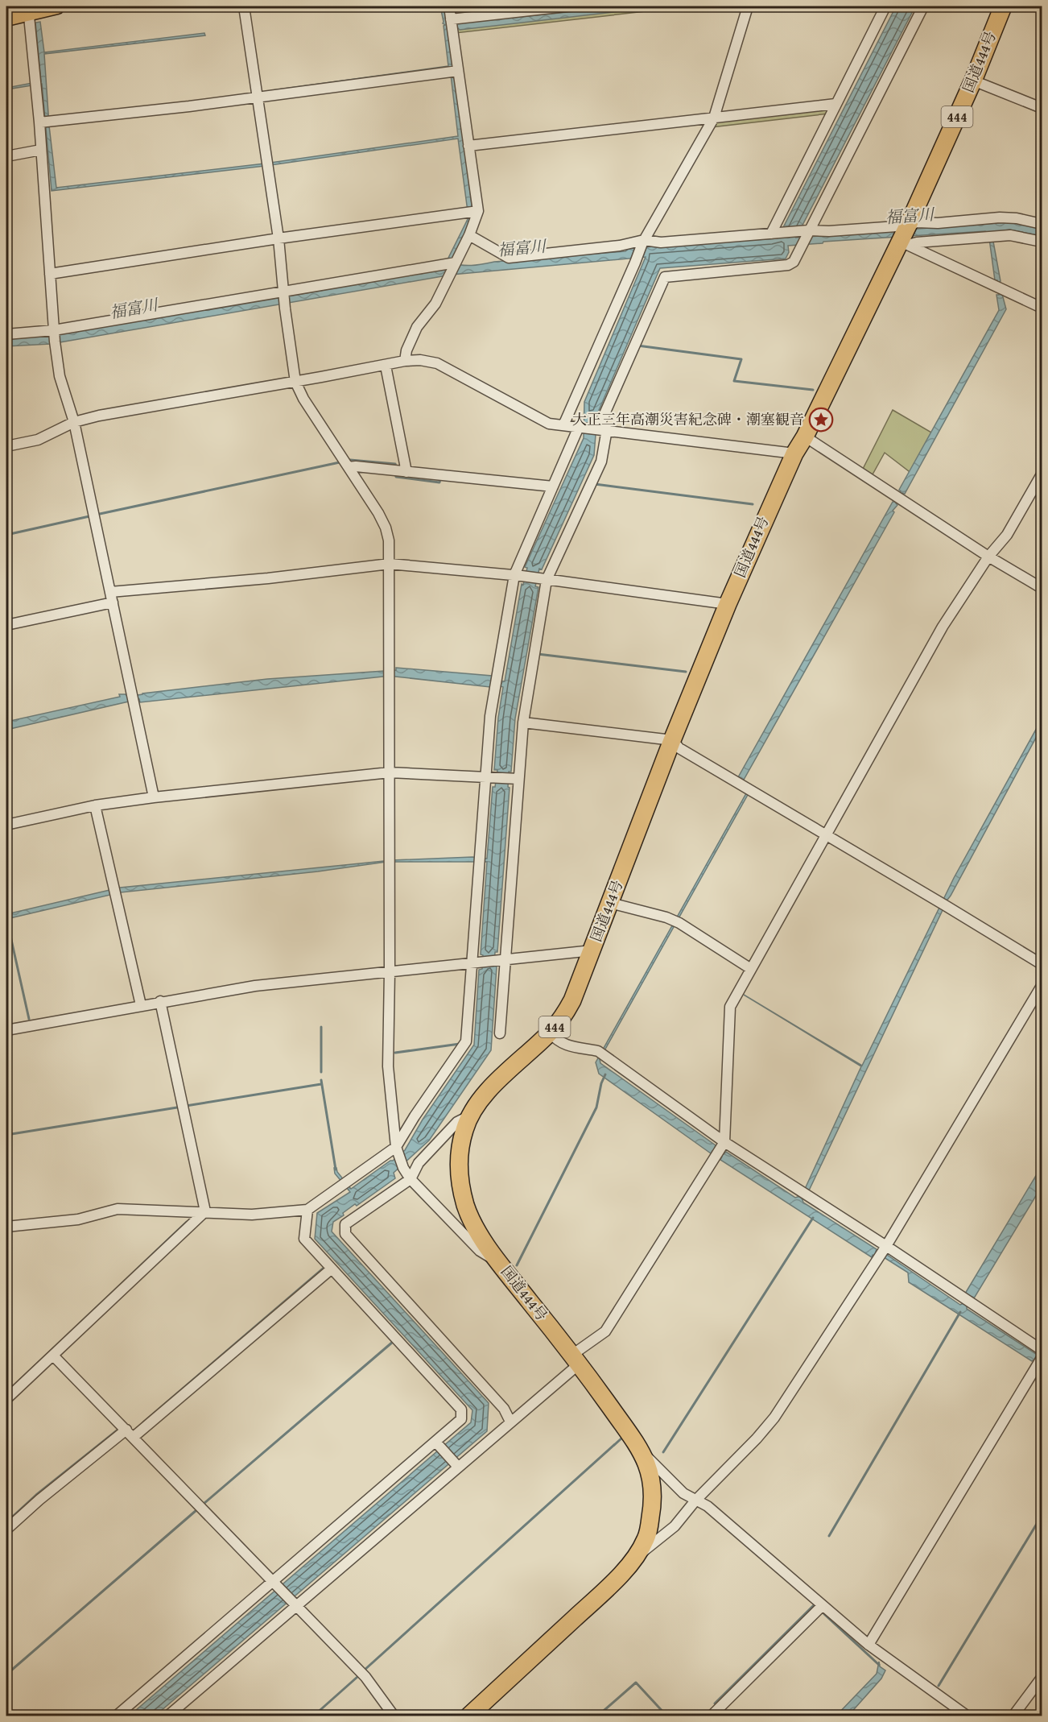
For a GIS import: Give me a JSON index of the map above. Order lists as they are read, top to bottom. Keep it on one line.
{"streets":{"highway":["国道444号","444"]},"water":["福富川"],"places":{"place":["大正三年高潮災害紀念碑・潮塞観音"]}}
